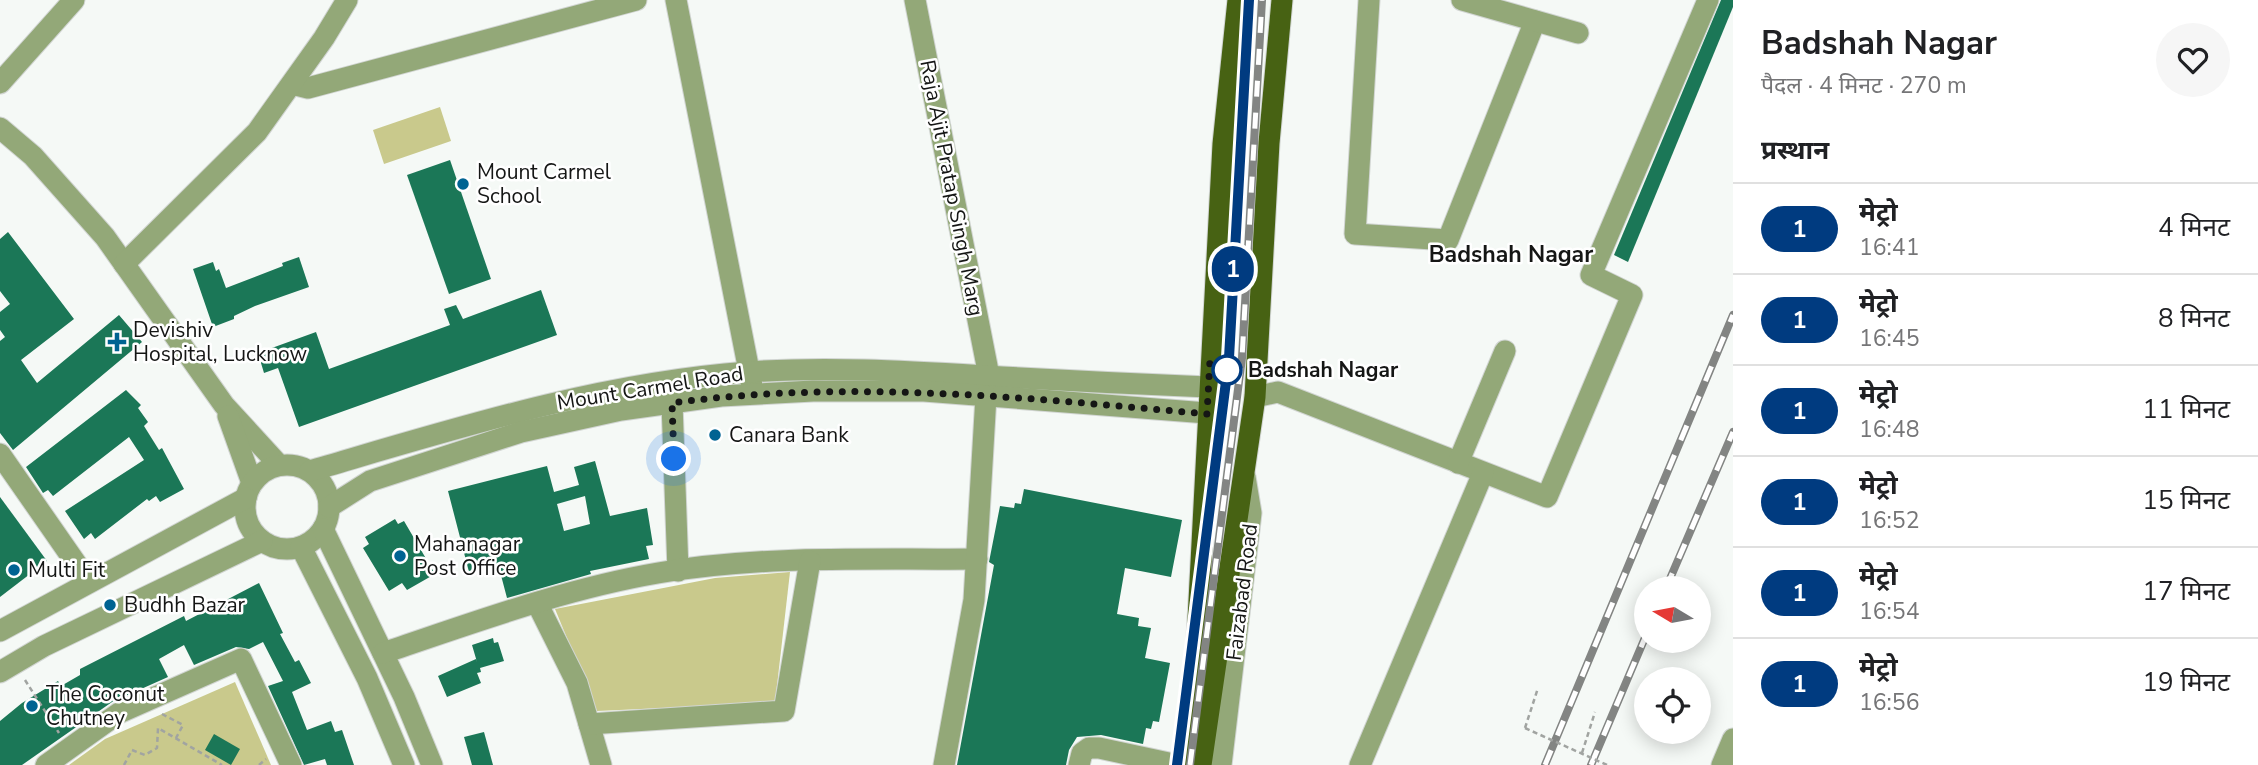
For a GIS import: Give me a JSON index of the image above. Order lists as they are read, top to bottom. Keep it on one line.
{"streets":{"main road":["Faizabad Road"],"street":["Raja Ajit Pratap Singh Marg","Mount Carmel Road"]},"crossings":[["Raja Ajit Pratap Singh Marg","Mount Carmel Road"],["Mount Carmel Road","Faizabad Road"]],"districts":["Badshah Nagar"],"places":{"other":["Mount Carmel School","Badshah Nagar","Canara Bank","Mahanagar Post Office","Multi Fit","Budhh Bazar","The Coconut Chutney"],"health":["Devishiv Hospital, Lucknow"]},"lines":["metro line 1"],"north":"left","page":{"on_map":"1","heading":[["Badshah Nagar","पैदल · 4 मिनट · 270 m"],"प्रस्थान"],"list":[{"mark":"1","name":"मेट्रो","note":"16:41","value":"4 मिनट"},{"mark":"1","name":"मेट्रो","note":"16:45","value":"8 मिनट"},{"mark":"1","name":"मेट्रो","note":"16:48","value":"11 मिनट"},{"mark":"1","name":"मेट्रो","note":"16:52","value":"15 मिनट"},{"mark":"1","name":"मेट्रो","note":"16:54","value":"17 मिनट"},{"mark":"1","name":"मेट्रो","note":"16:56","value":"19 मिनट"}]}}
